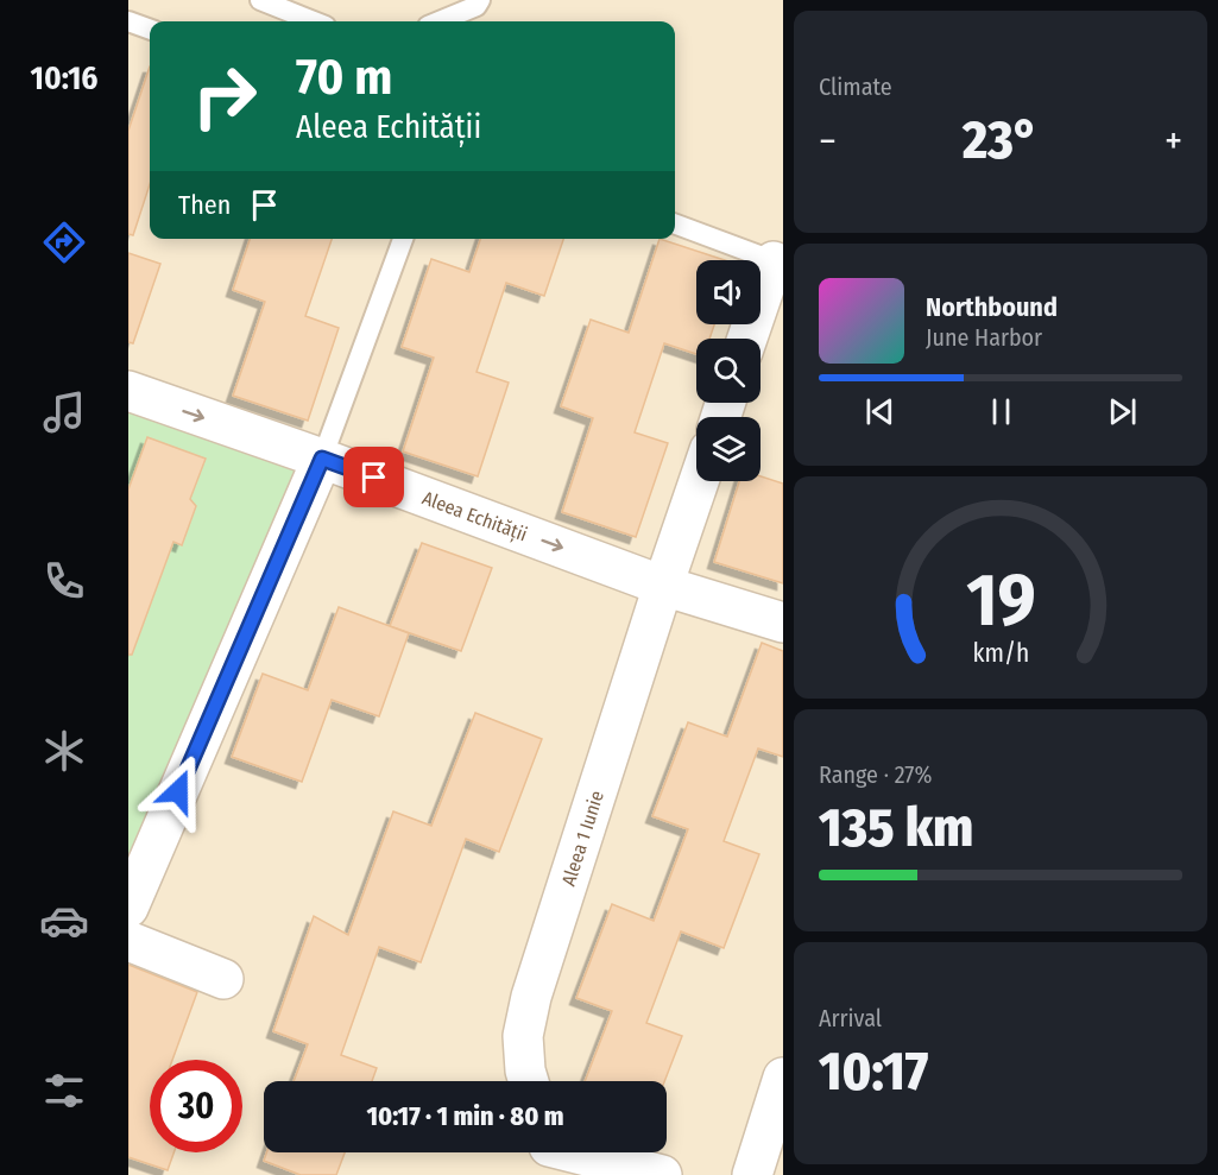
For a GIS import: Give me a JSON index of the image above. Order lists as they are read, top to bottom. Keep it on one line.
{"streets":{"street":["Aleea Echității","Aleea 1 Iunie"]},"crossings":[["Aleea Echității","Aleea 1 Iunie"]],"one_way":["Aleea Echității"],"page":{"tabs":"10:16","tile":["Climate",["Range · 27%","135 km"],["Arrival","10:17"]],"turn":["70 m","Aleea Echității"],"heat":["−","23°","+"],"then":"Then","song":["Northbound","June Harbor"],"limit":"30","trip":"10:17 · 1 min · 80 m","gauge":["19","km/h"]}}
